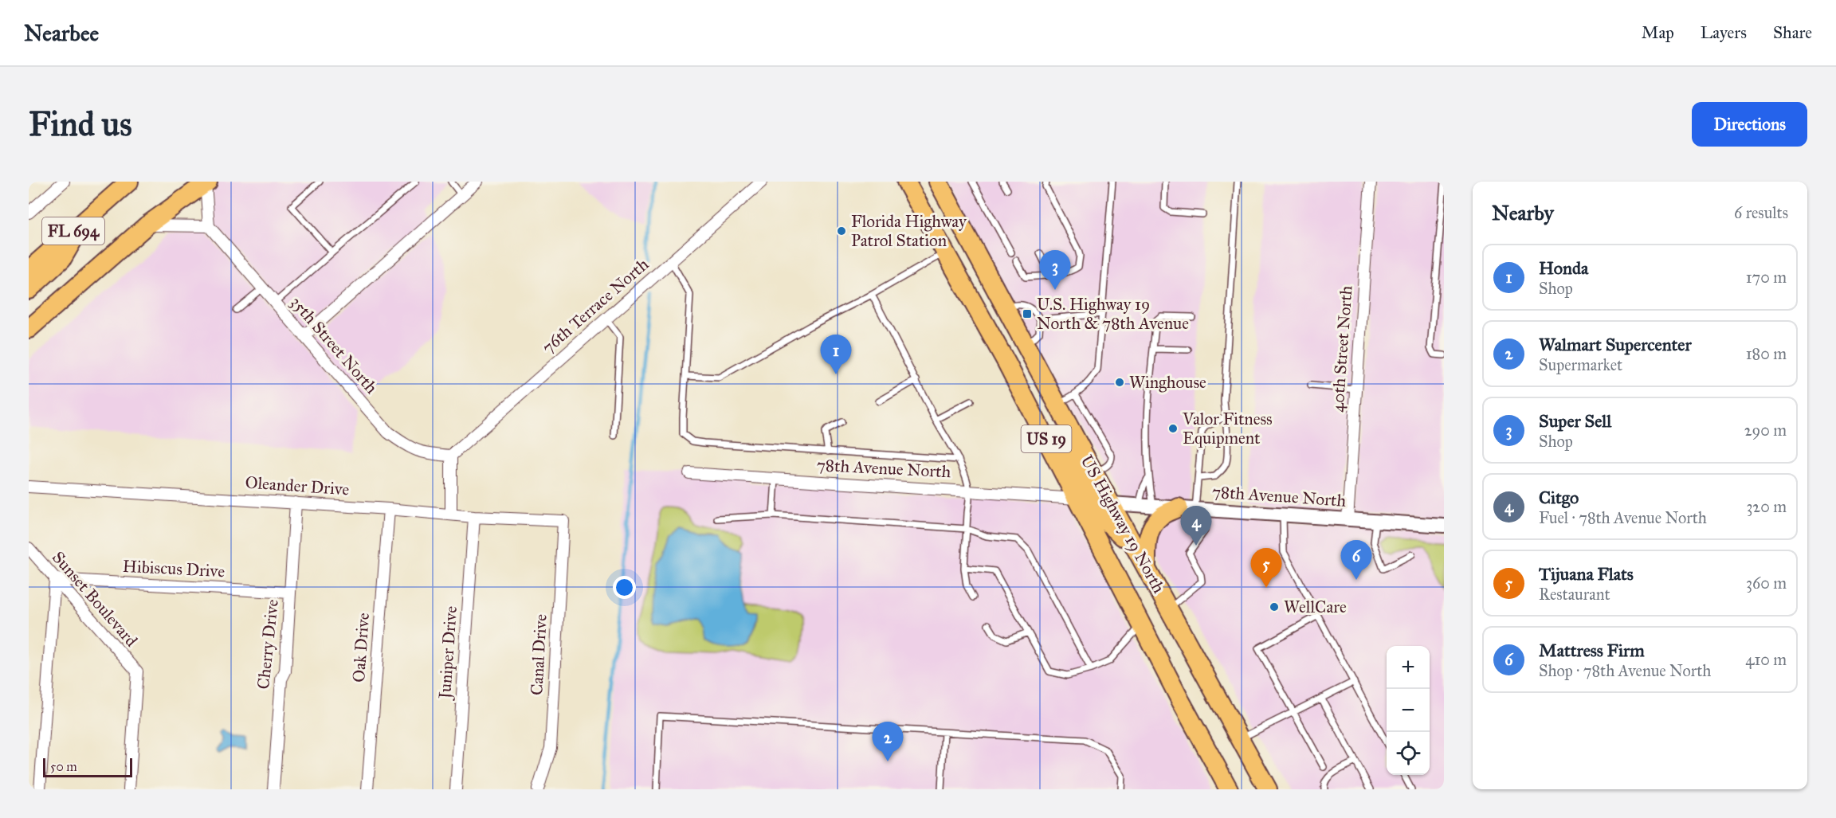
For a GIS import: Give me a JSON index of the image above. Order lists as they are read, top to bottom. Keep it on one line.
{"streets":{"highway":["FL 694","US 19","US Highway 19 North"],"street":["76th Terrace North","35th Street North","40th Street North","78th Avenue North","Oleander Drive","Hibiscus Drive","Sunset Boulevard","Cherry Drive","Oak Drive","Juniper Drive","Canal Drive"]},"crossings":[["76th Terrace North","35th Street North"],["40th Street North","78th Avenue North"],["78th Avenue North","US Highway 19 North"],["Oleander Drive","Cherry Drive"],["Oleander Drive","Oak Drive"],["Oleander Drive","Juniper Drive"],["Oleander Drive","Canal Drive"],["Hibiscus Drive","Sunset Boulevard"],["Hibiscus Drive","Cherry Drive"]],"places":{"other":["Florida Highway Patrol Station","Winghouse","Valor Fitness Equipment","WellCare"],"transit":["U.S. Highway 19 North & 78th Avenue"]},"scale_bar":"50 m","page":{"header":"Nearbee","nav":["Map","Layers","Share"],"buttons":"Directions","title":"Find us","heading":["Nearby","6 results"],"list":[{"mark":"1","name":"Honda","note":"Shop","value":"170 m"},{"mark":"2","name":"Walmart Supercenter","note":"Supermarket","value":"180 m"},{"mark":"3","name":"Super Sell","note":"Shop","value":"290 m"},{"mark":"4","name":"Citgo","note":"Fuel · 78th Avenue North","value":"320 m"},{"mark":"5","name":"Tijuana Flats","note":"Restaurant","value":"360 m"},{"mark":"6","name":"Mattress Firm","note":"Shop · 78th Avenue North","value":"410 m"}],"pins":["3","1","4","6","5","2"],"map_buttons":["+","−"],"scale":"50 m"}}
